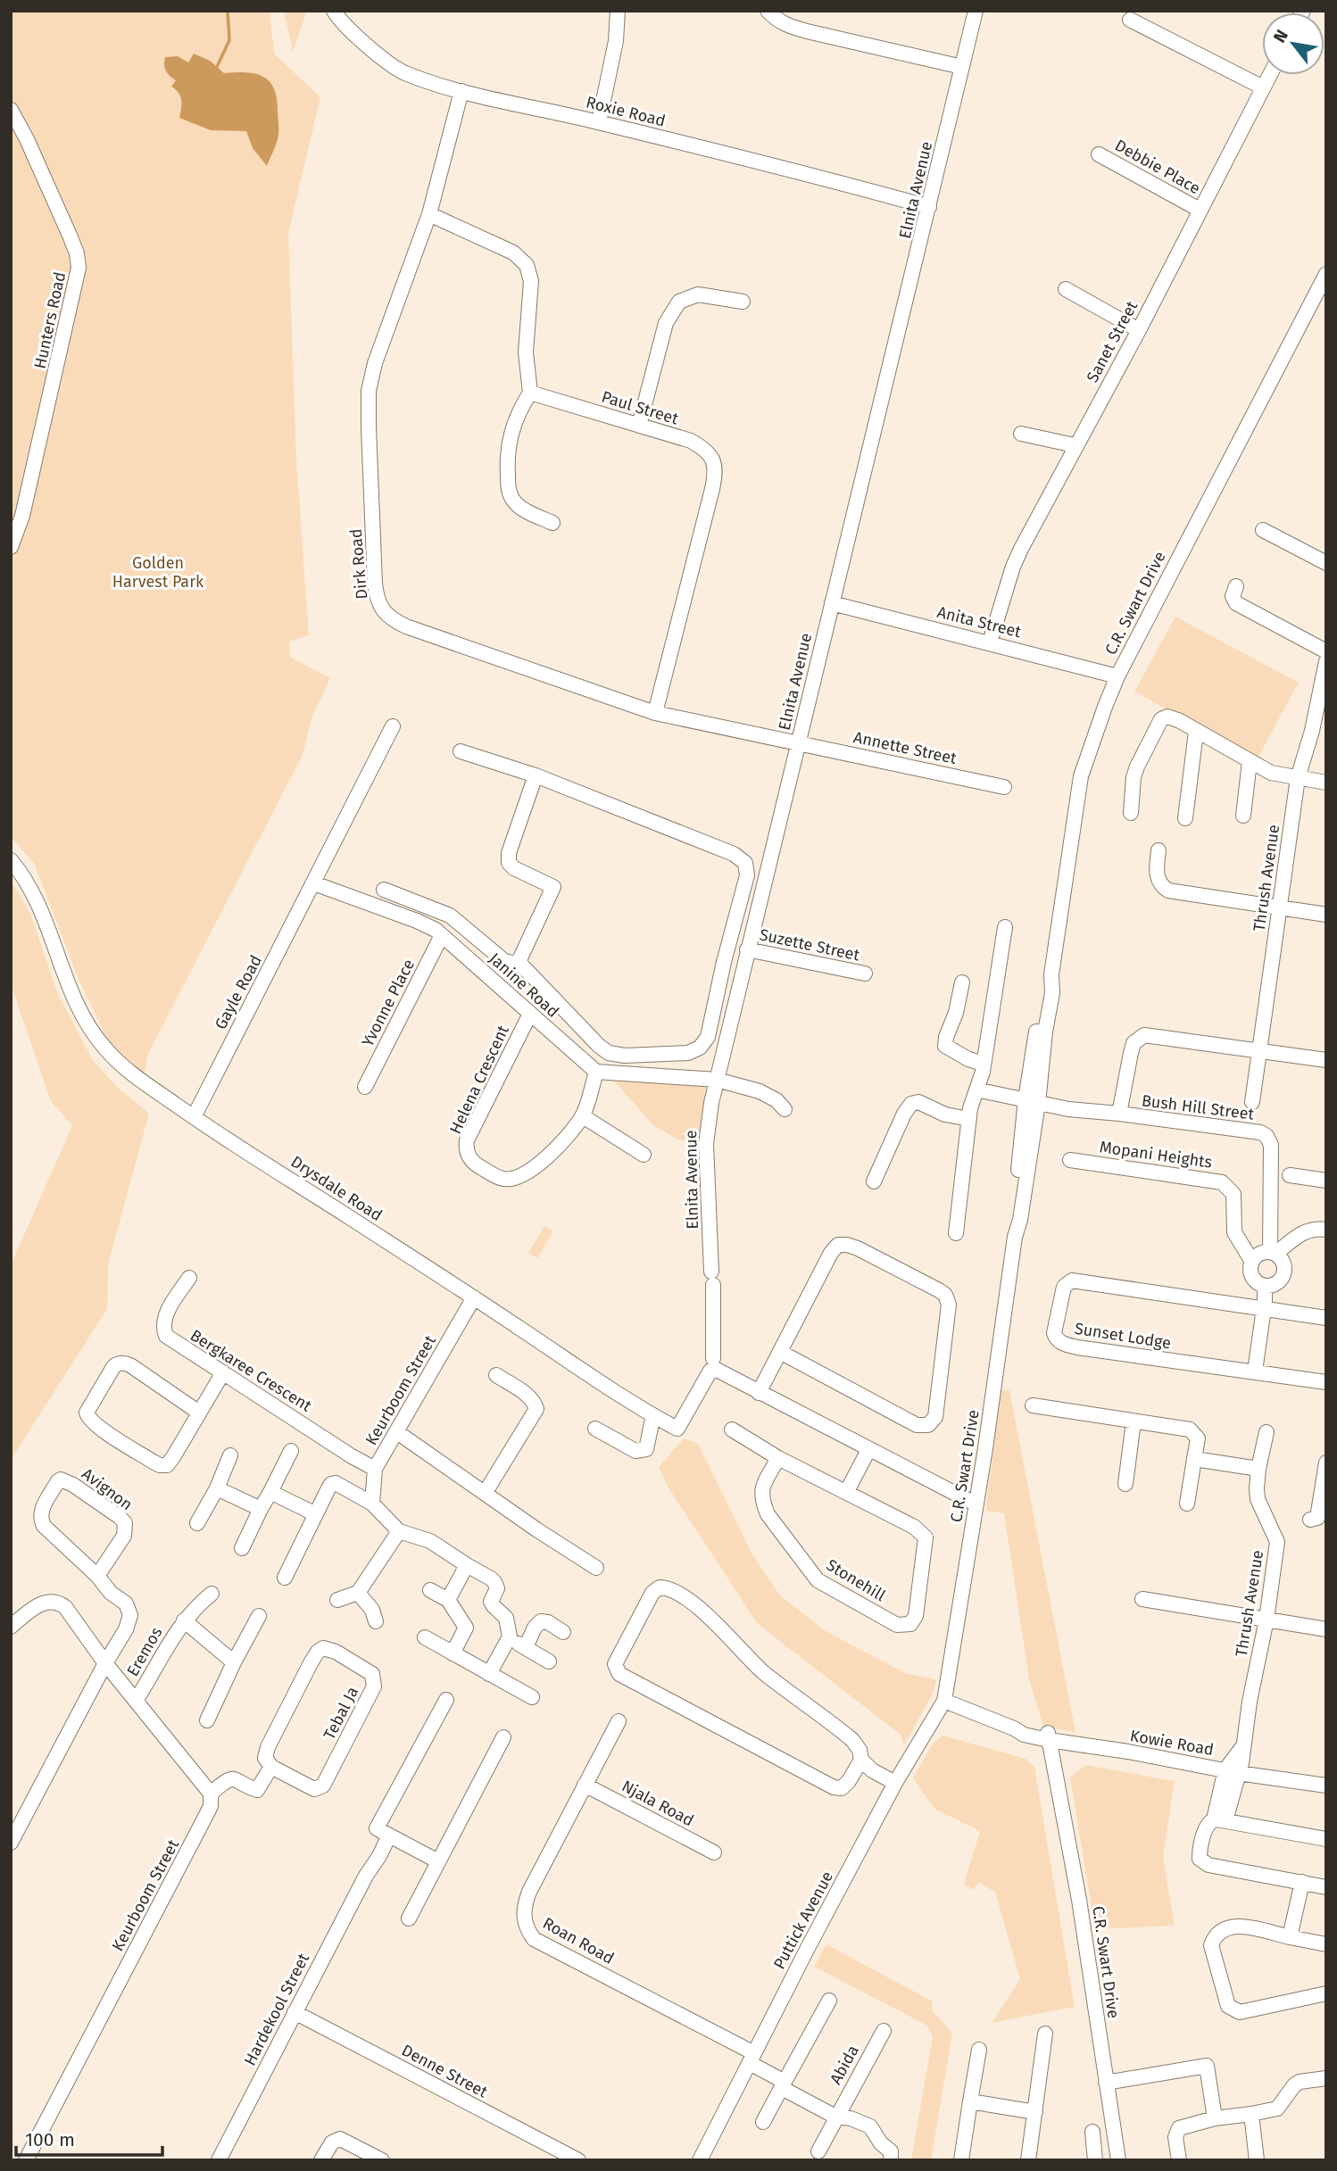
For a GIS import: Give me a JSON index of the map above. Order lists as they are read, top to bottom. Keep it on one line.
{"streets":{"street":["Roxie Road","Debbie Place","Elnita Avenue","Hunters Road","Sanet Street","Paul Street","Dirk Road","C.R. Swart Drive","Anita Street","Annette Street","Thrush Avenue","Suzette Street","Janine Road","Gayle Road","Yvonne Place","Helena Crescent","Bush Hill Street","Mopani Heights","Drysdale Road","Sunset Lodge","Bergkaree Crescent","Keurboom Street","Avignon","Stonehill","Eremos","Tebal Ja","Kowie Road","Njala Road","Puttick Avenue","Roan Road","Hardekool Street","Abida","Denne Street"]},"crossings":[["Roxie Road","Elnita Avenue"],["Roxie Road","Dirk Road"],["Debbie Place","Sanet Street"],["Elnita Avenue","Dirk Road"],["Elnita Avenue","Anita Street"],["Elnita Avenue","Annette Street"],["Elnita Avenue","Suzette Street"],["Elnita Avenue","Drysdale Road"],["Sanet Street","Anita Street"],["Paul Street","Dirk Road"],["Dirk Road","Annette Street"],["C.R. Swart Drive","Anita Street"],["C.R. Swart Drive","Kowie Road"],["C.R. Swart Drive","Puttick Avenue"],["Thrush Avenue","Kowie Road"],["Janine Road","Gayle Road"],["Janine Road","Yvonne Place"],["Janine Road","Helena Crescent"],["Gayle Road","Drysdale Road"],["Bush Hill Street","Mopani Heights"],["Drysdale Road","Keurboom Street"],["Bergkaree Crescent","Keurboom Street"],["Kowie Road","Puttick Avenue"],["Njala Road","Roan Road"],["Puttick Avenue","Roan Road"],["Hardekool Street","Denne Street"]],"parks":["Golden Harvest Park"],"scale_bar":"100 m","north":"top left"}
